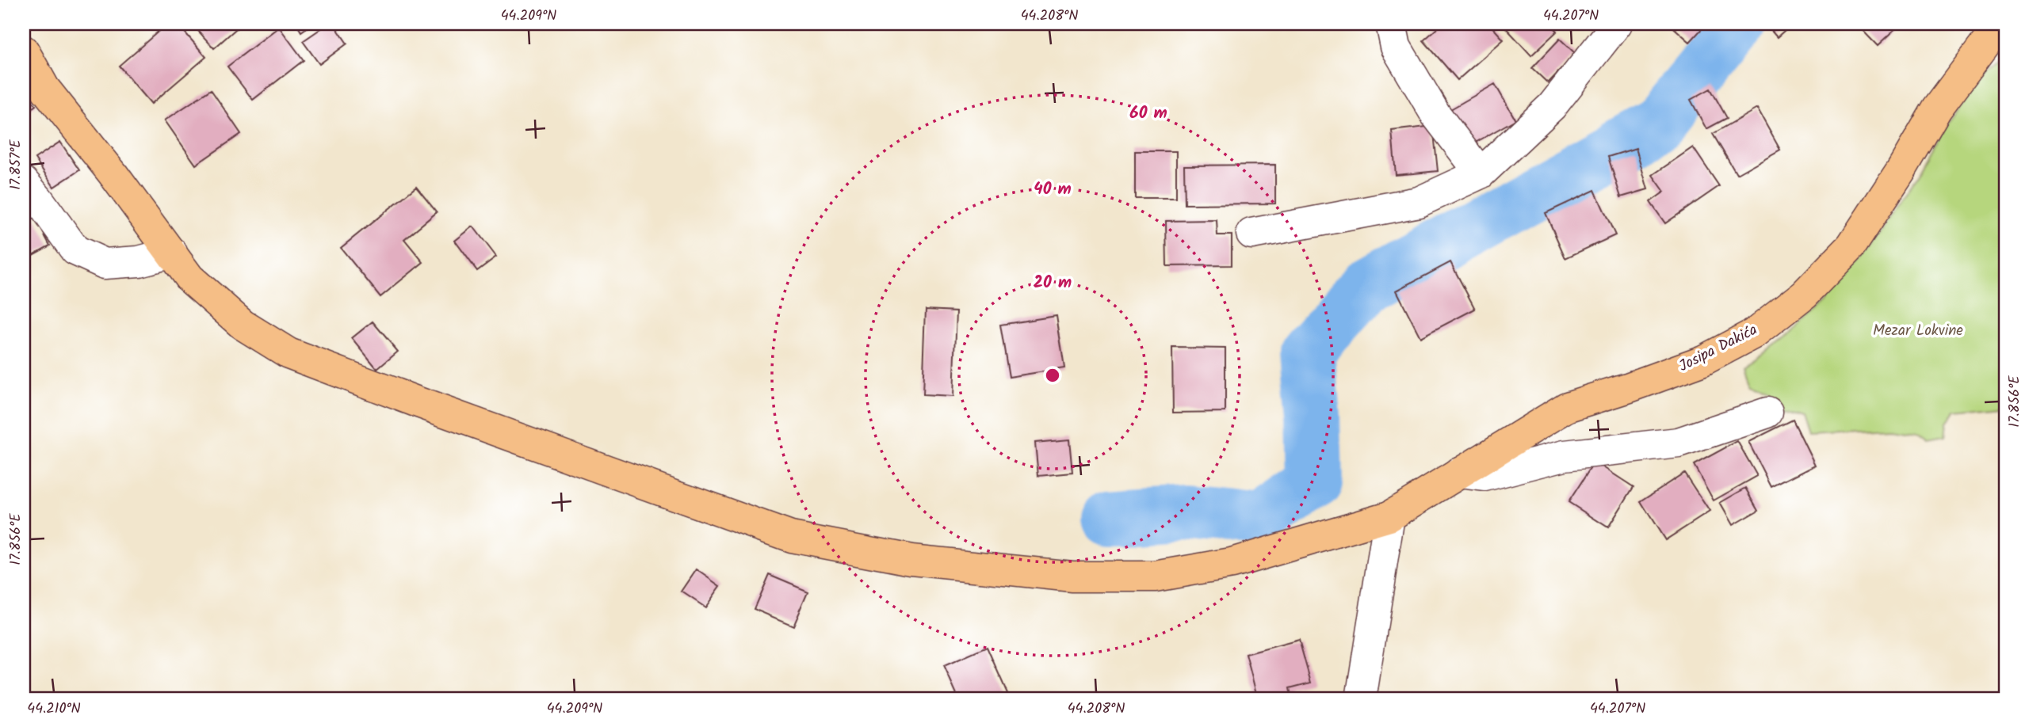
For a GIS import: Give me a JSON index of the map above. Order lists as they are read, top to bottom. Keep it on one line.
{"streets":{"main road":["Josipa Dakića"]},"parks":["Mezar Lokvine"],"coordinates":["44.209°N","44.208°N","44.207°N","17.857°E","17.856°E","44.210°N"],"rings":["60 m","40 m","20 m"]}
